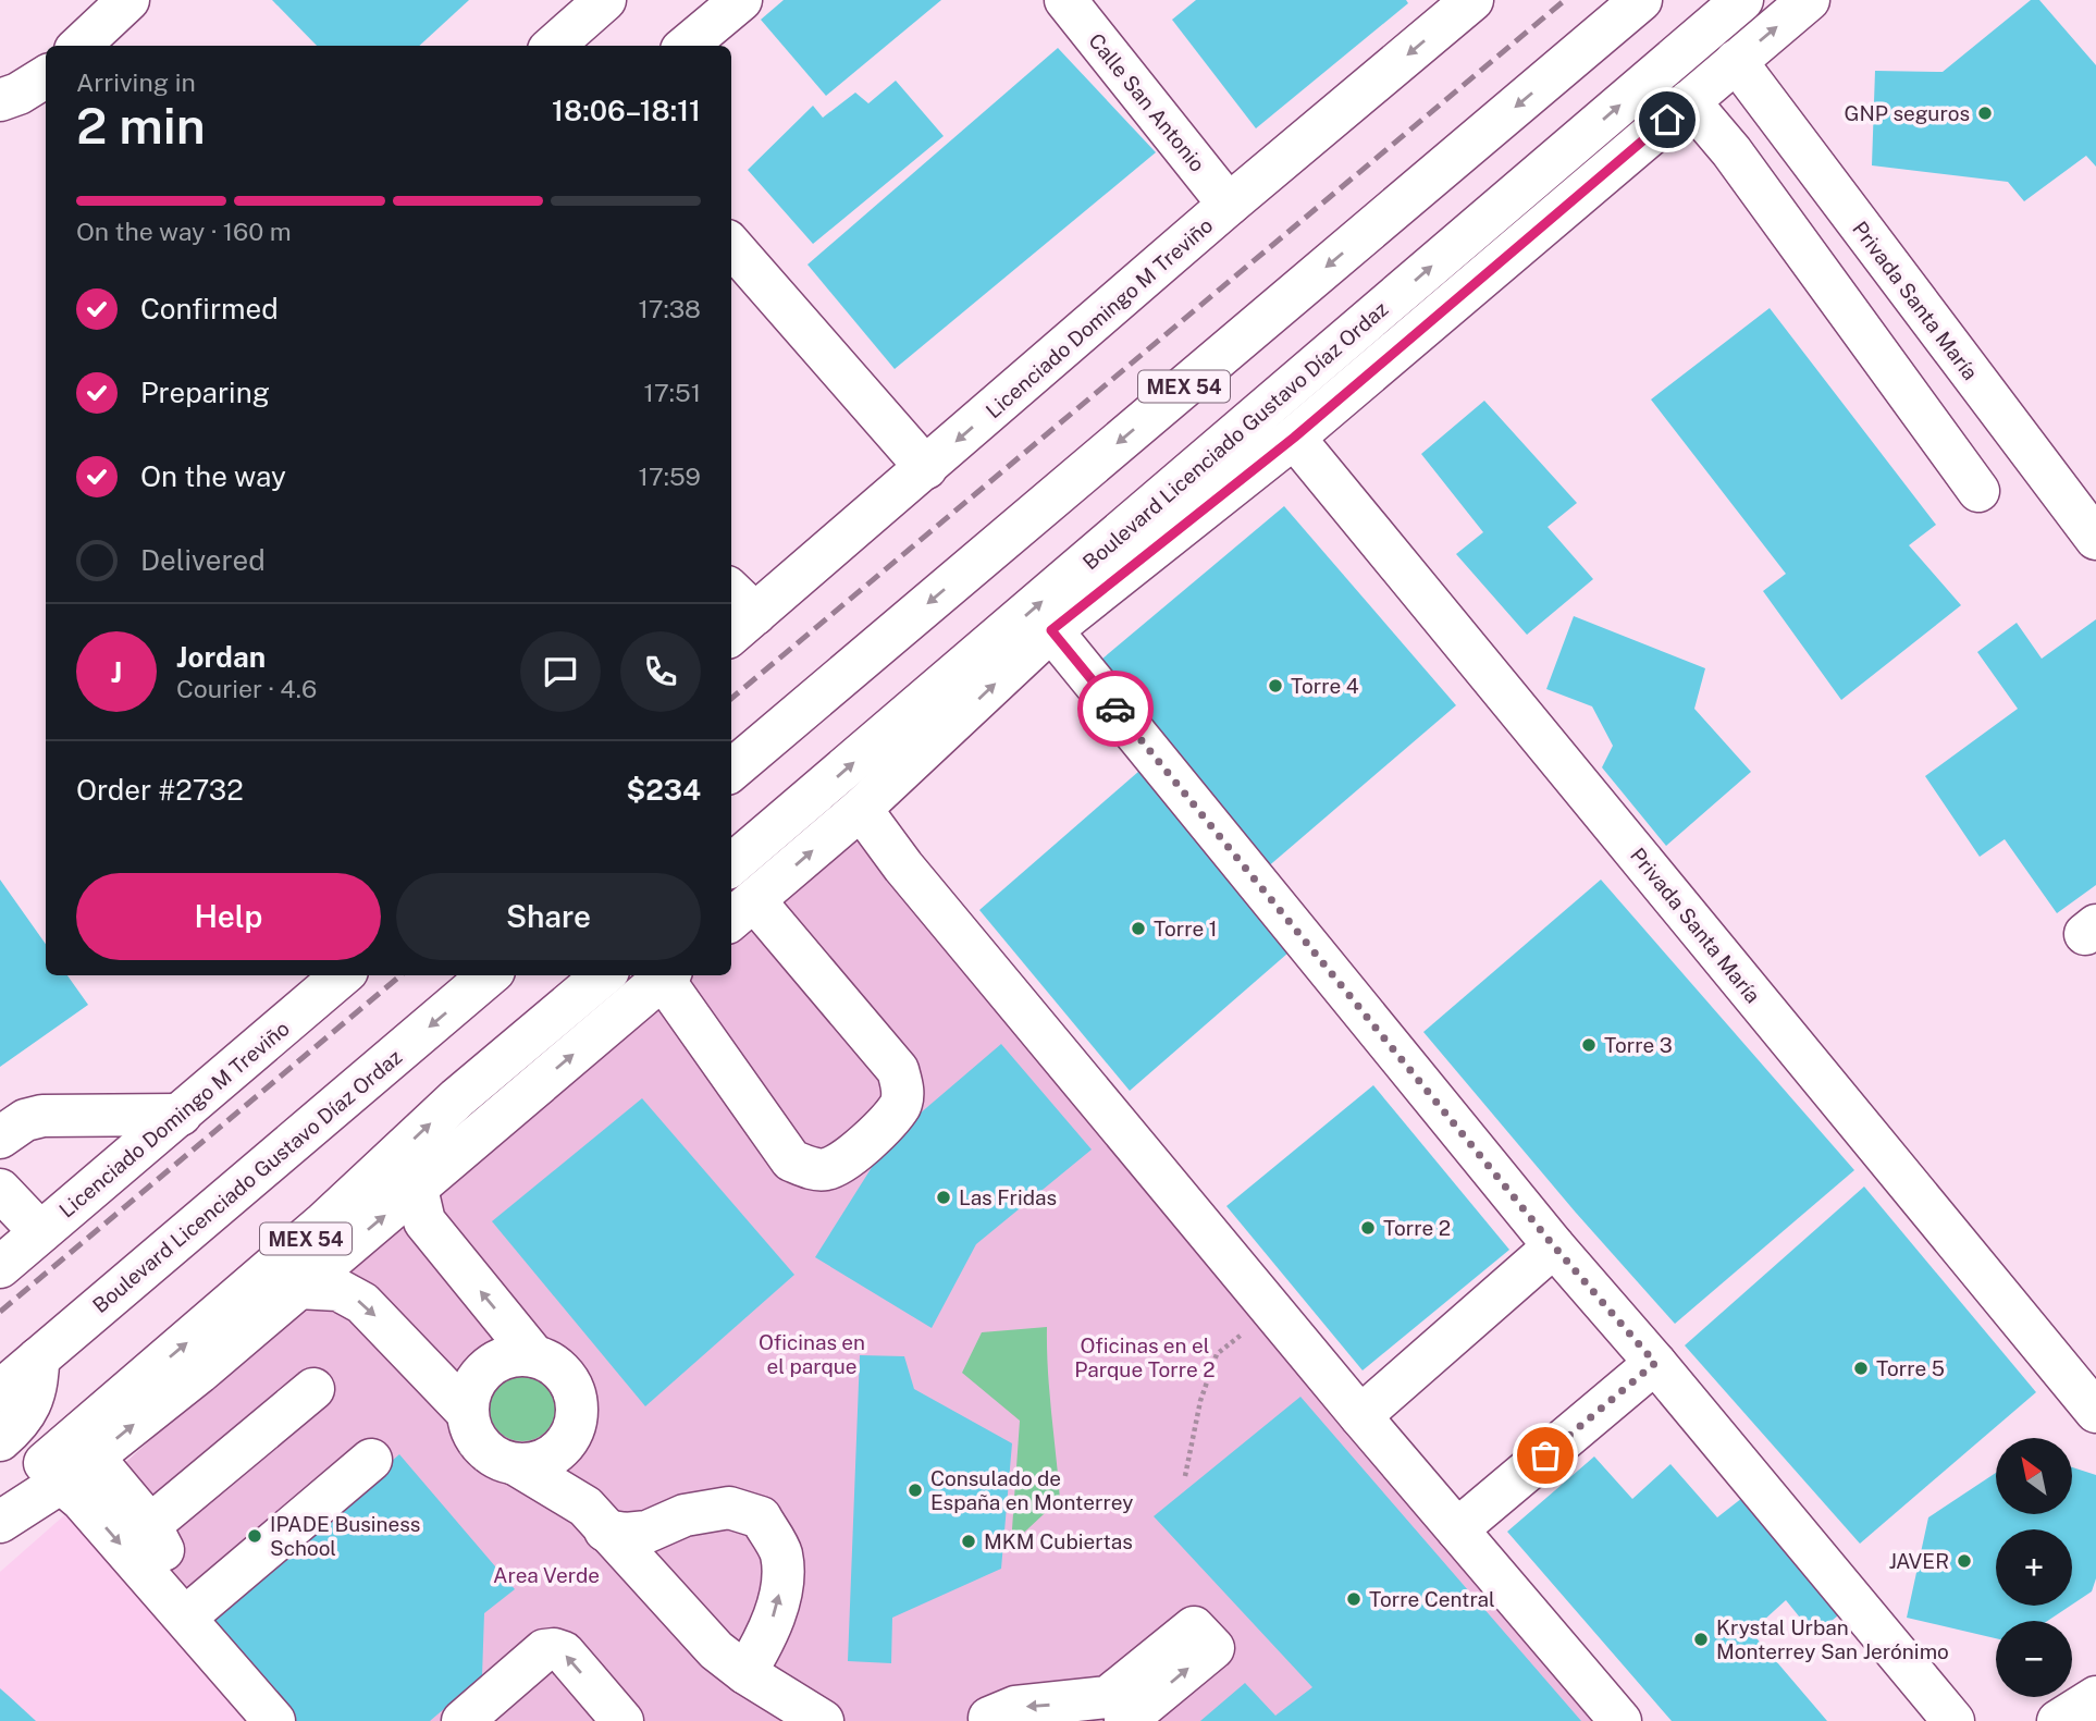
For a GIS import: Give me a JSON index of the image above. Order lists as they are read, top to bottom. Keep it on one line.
{"streets":{"main road":["Calle San Antonio","Privada Santa María","Licenciado Domingo M Treviño","MEX 54","Boulevard Licenciado Gustavo Díaz Ordaz"]},"crossings":[["Calle San Antonio","Licenciado Domingo M Treviño"],["Privada Santa María","Boulevard Licenciado Gustavo Díaz Ordaz"]],"parks":["Oficinas en el parque","Oficinas en el Parque Torre 2","Area Verde"],"places":["GNP seguros","Torre 4","Torre 1","Torre 3","Las Fridas","Torre 2","Torre 5","Consulado de España en Monterrey","IPADE Business School","MKM Cubiertas","JAVER","Torre Central","Krystal Urban Monterrey San Jerónimo"],"north":"top left","page":{"heading":["2 min","Arriving in","18:06–18:11"],"panel":["Jordan","Courier · 4.6","Order #2732","$234"],"bar":"On the way · 160 m","list":[["Confirmed","17:38"],["Preparing","17:51"],["On the way","17:59"],"Delivered"],"round":"J","buttons":["Help","Share"],"map_buttons":["+","−"]}}
